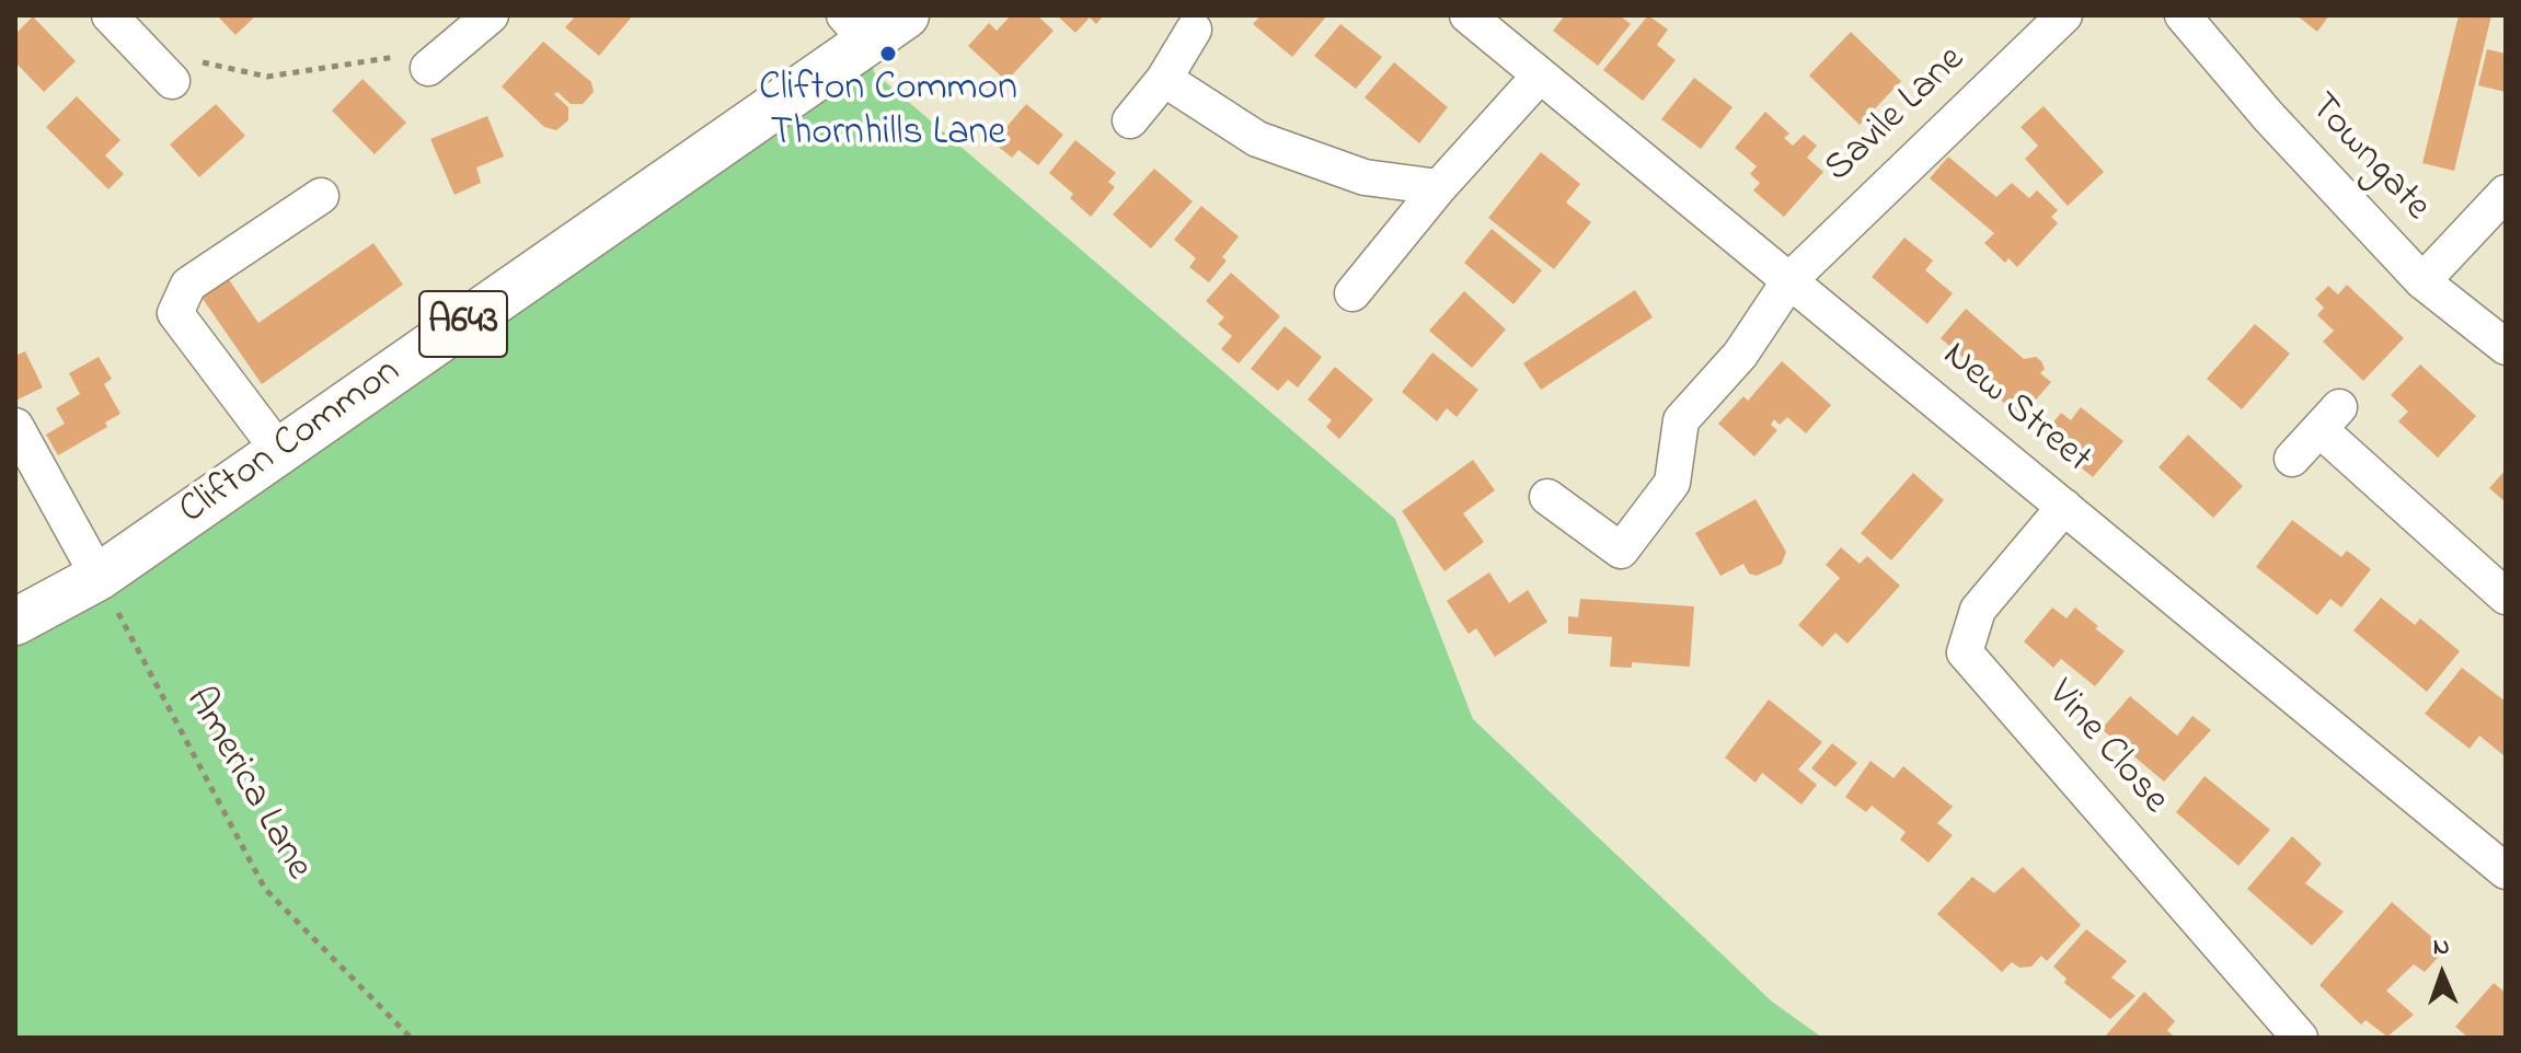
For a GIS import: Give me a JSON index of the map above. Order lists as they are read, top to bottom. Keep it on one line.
{"streets":{"main road":["A643","Clifton Common"],"street":["Savile Lane","Towngate","New Street","Vine Close"],"path":["America Lane"]},"crossings":[["Savile Lane","New Street"],["New Street","Vine Close"],["Clifton Common","America Lane"]],"places":["Clifton Common Thornhills Lane"],"north":"top"}
